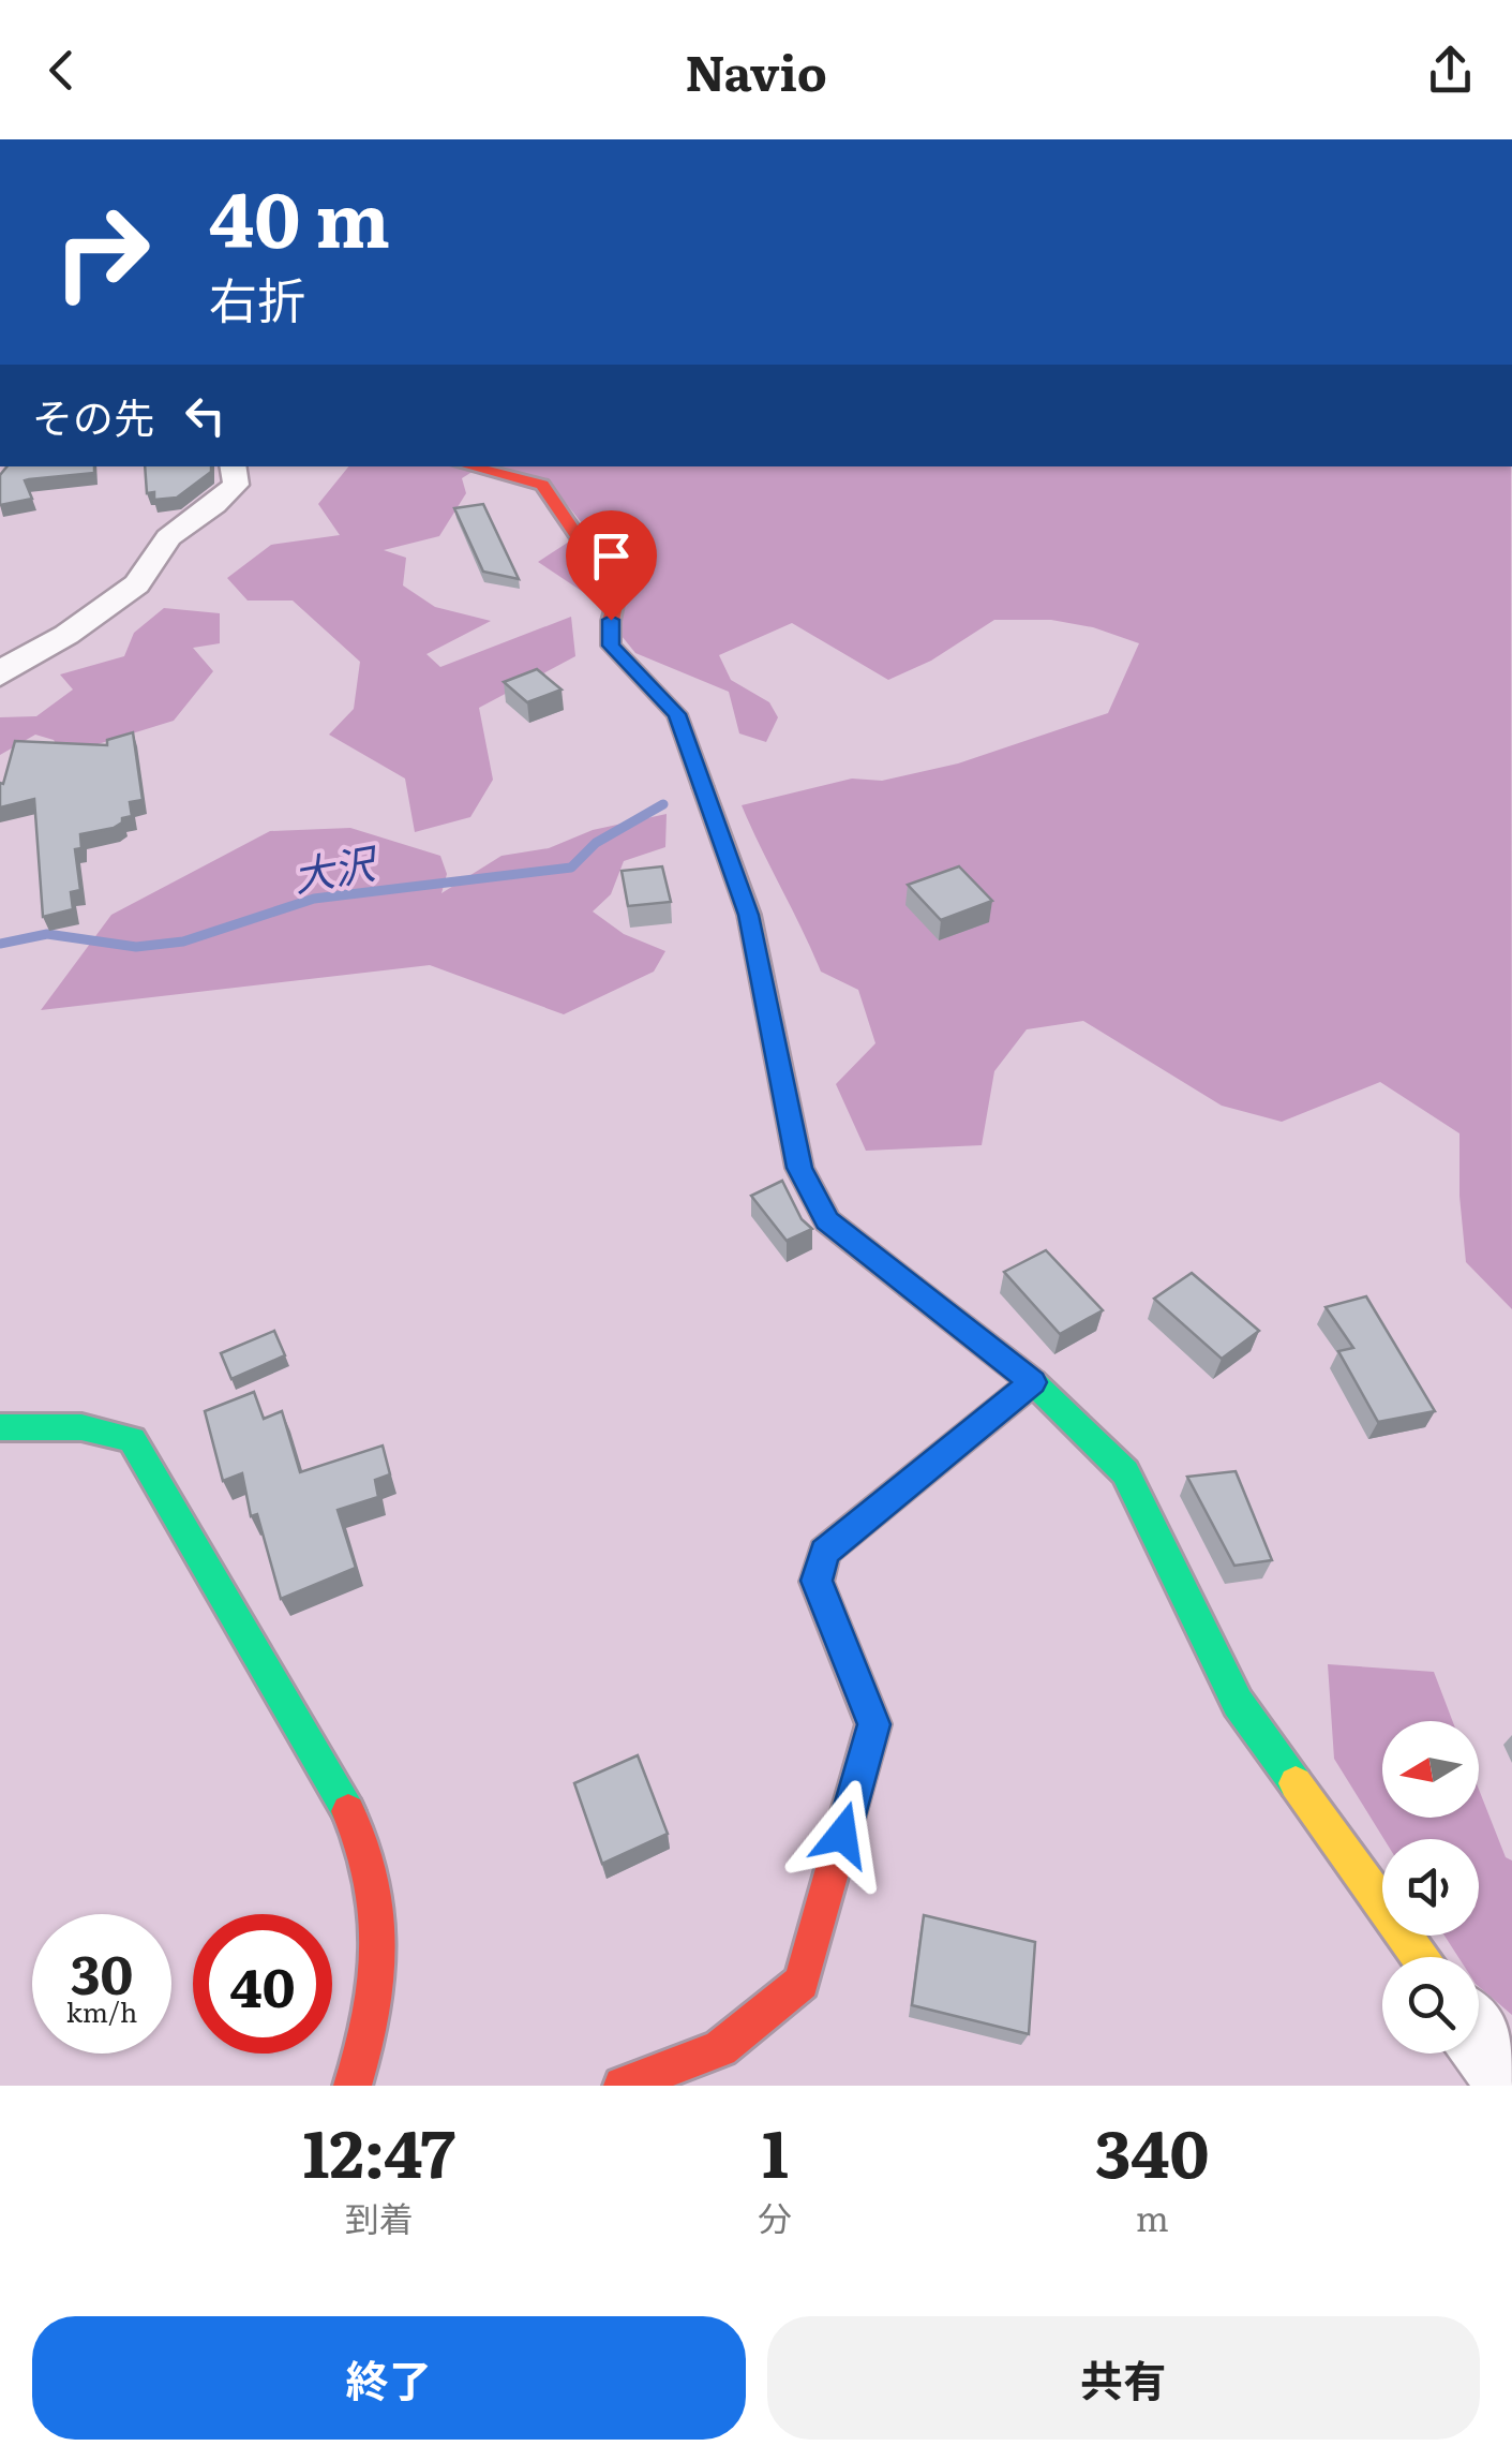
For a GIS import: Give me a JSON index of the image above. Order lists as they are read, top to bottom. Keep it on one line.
{"water":["大沢"],"north":"left","page":{"header":"Navio","turn":["40 m","右折"],"then":"その先","speed":"30 km/h","limit":"40","eta":["12:47","到着","1","分","340","m"],"buttons":["終了","共有"]}}
